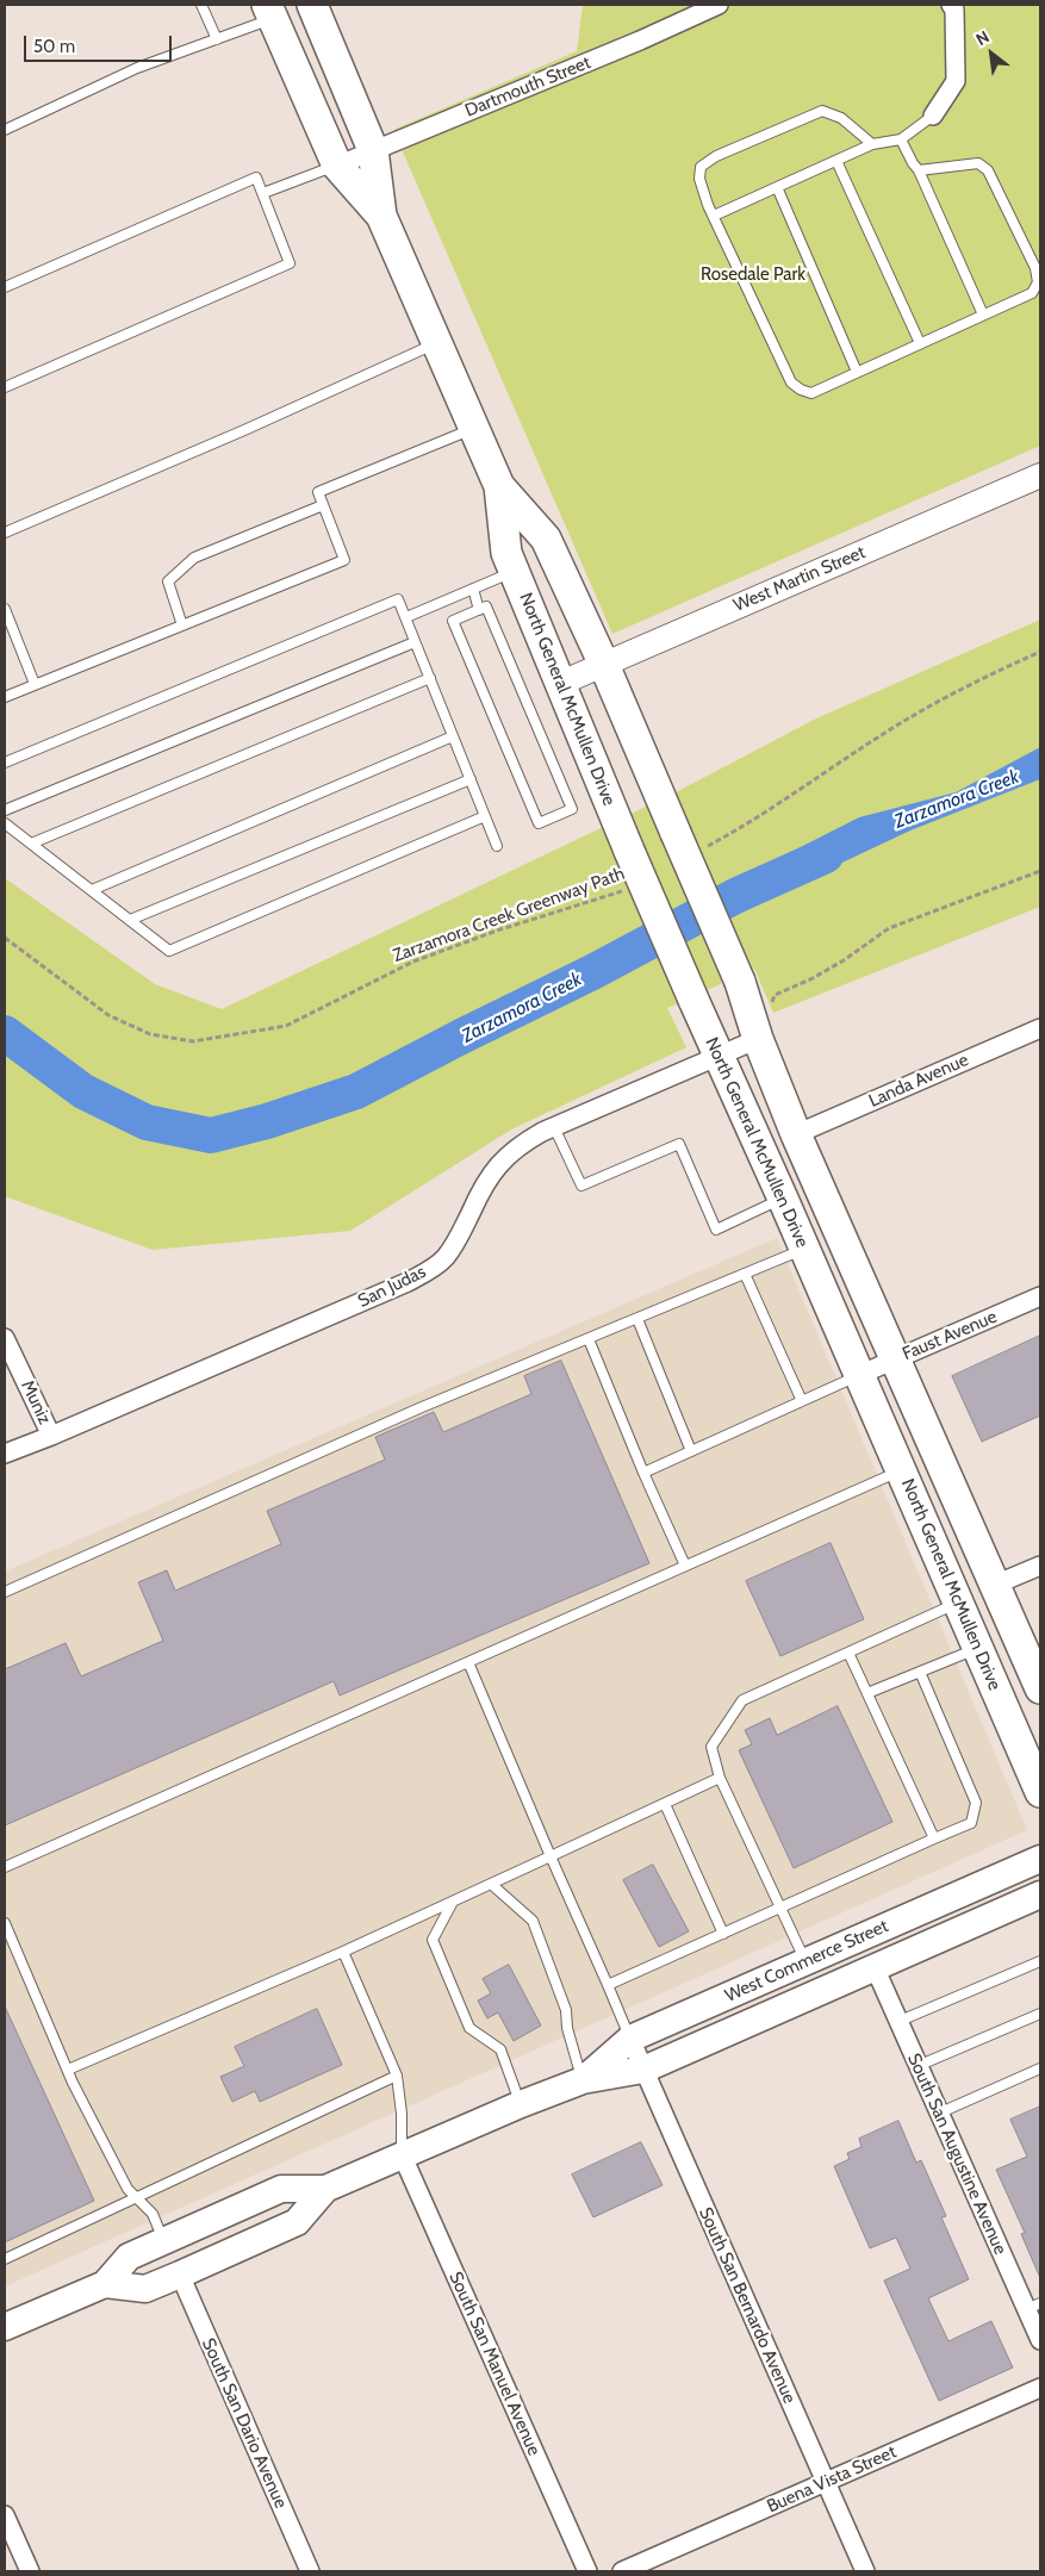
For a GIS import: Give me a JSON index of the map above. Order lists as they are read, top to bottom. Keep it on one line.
{"streets":{"main road":["North General McMullen Drive","West Commerce Street"],"street":["Dartmouth Street","West Martin Street","Landa Avenue","San Judas","Faust Avenue","Muniz","South San Augustine Avenue","South San Bernardo Avenue","South San Manuel Avenue","South San Dario Avenue","Buena Vista Street"],"path":["Zarzamora Creek Greenway Path"]},"crossings":[["Dartmouth Street","North General McMullen Drive"],["West Martin Street","North General McMullen Drive"],["North General McMullen Drive","Landa Avenue"],["North General McMullen Drive","San Judas"],["North General McMullen Drive","Faust Avenue"],["San Judas","Muniz"],["West Commerce Street","South San Augustine Avenue"],["West Commerce Street","South San Bernardo Avenue"],["West Commerce Street","South San Manuel Avenue"],["West Commerce Street","South San Dario Avenue"],["South San Bernardo Avenue","Buena Vista Street"]],"water":["Zarzamora Creek"],"parks":["Rosedale Park"],"scale_bar":"50 m","north":"top left"}
